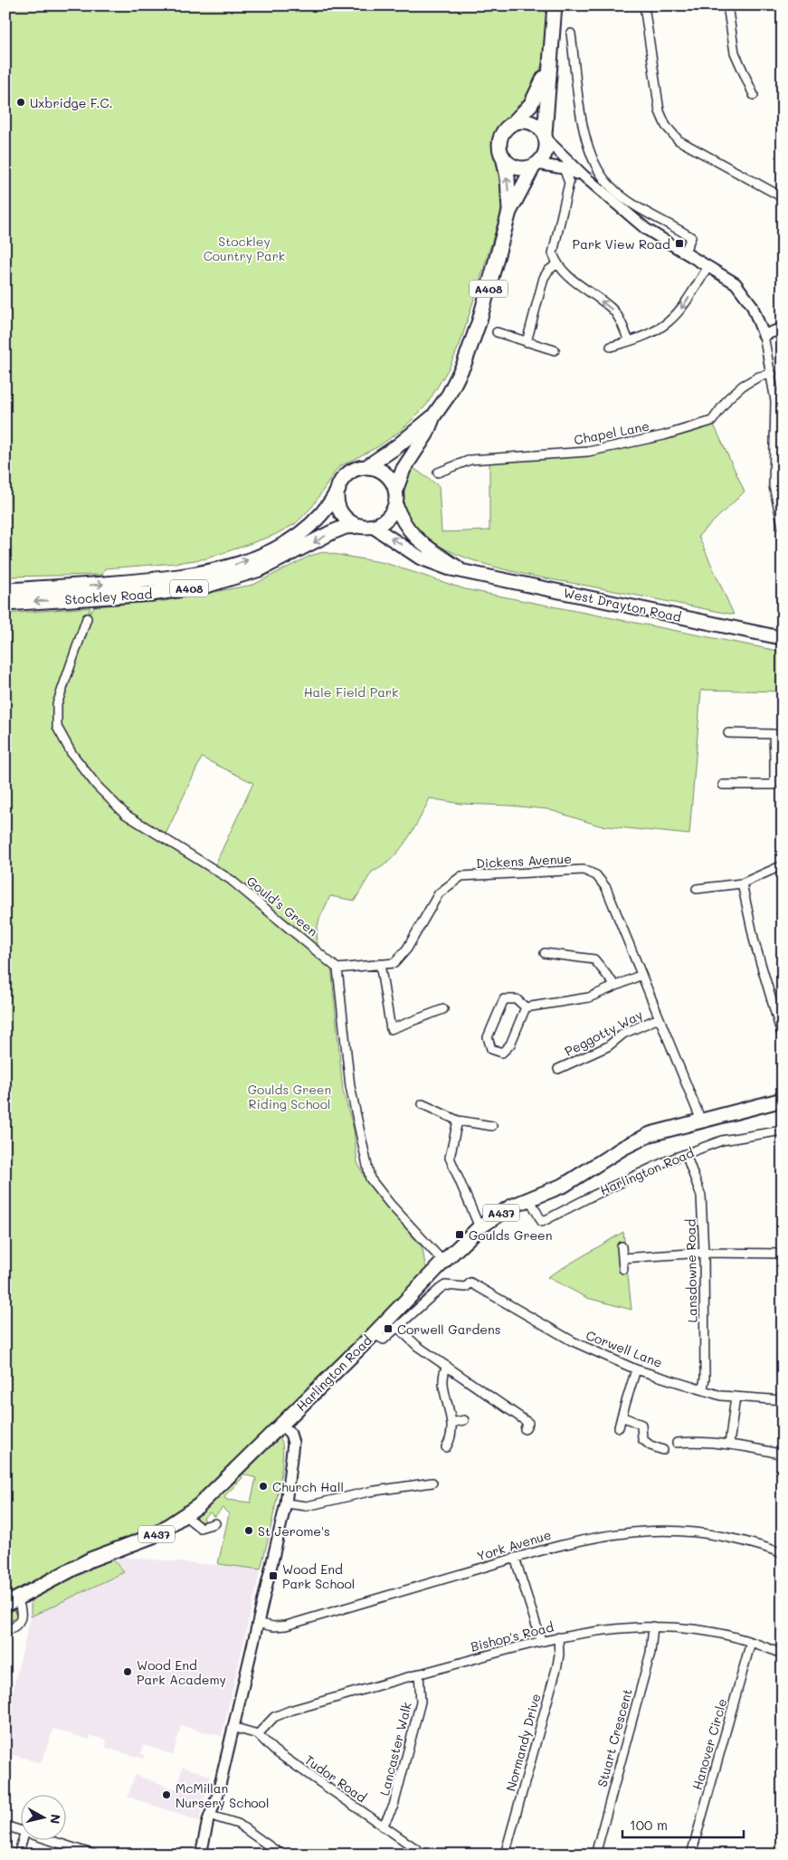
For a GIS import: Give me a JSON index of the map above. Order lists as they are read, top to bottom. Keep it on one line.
{"streets":{"main road":["A408","Stockley Road","West Drayton Road","Harlington Road","A437"],"street":["Chapel Lane","Dickens Avenue","Gould's Green","Peggotty Way","Lansdowne Road","Corwell Lane","York Avenue","Bishop's Road","Stuart Crescent","Normandy Drive","Hanover Circle","Lancaster Walk","Tudor Road"]},"crossings":[["A408","Stockley Road"],["A408","West Drayton Road"],["Stockley Road","West Drayton Road"],["Dickens Avenue","Gould's Green"],["Dickens Avenue","Peggotty Way"],["Dickens Avenue","Harlington Road"],["Harlington Road","A437"],["Harlington Road","Lansdowne Road"],["Lansdowne Road","Corwell Lane"],["Bishop's Road","Stuart Crescent"],["Bishop's Road","Normandy Drive"],["Bishop's Road","Hanover Circle"],["Bishop's Road","Lancaster Walk"],["Bishop's Road","Tudor Road"],["Lancaster Walk","Tudor Road"]],"parks":["Stockley Country Park","Hale Field Park","Goulds Green Riding School"],"places":{"other":["Uxbridge F.C.","Church Hall","St Jerome's","Wood End Park Academy","McMillan Nursery School"],"transit":["Park View Road","Goulds Green","Corwell Gardens","Wood End Park School"]},"scale_bar":"100 m","north":"right"}
